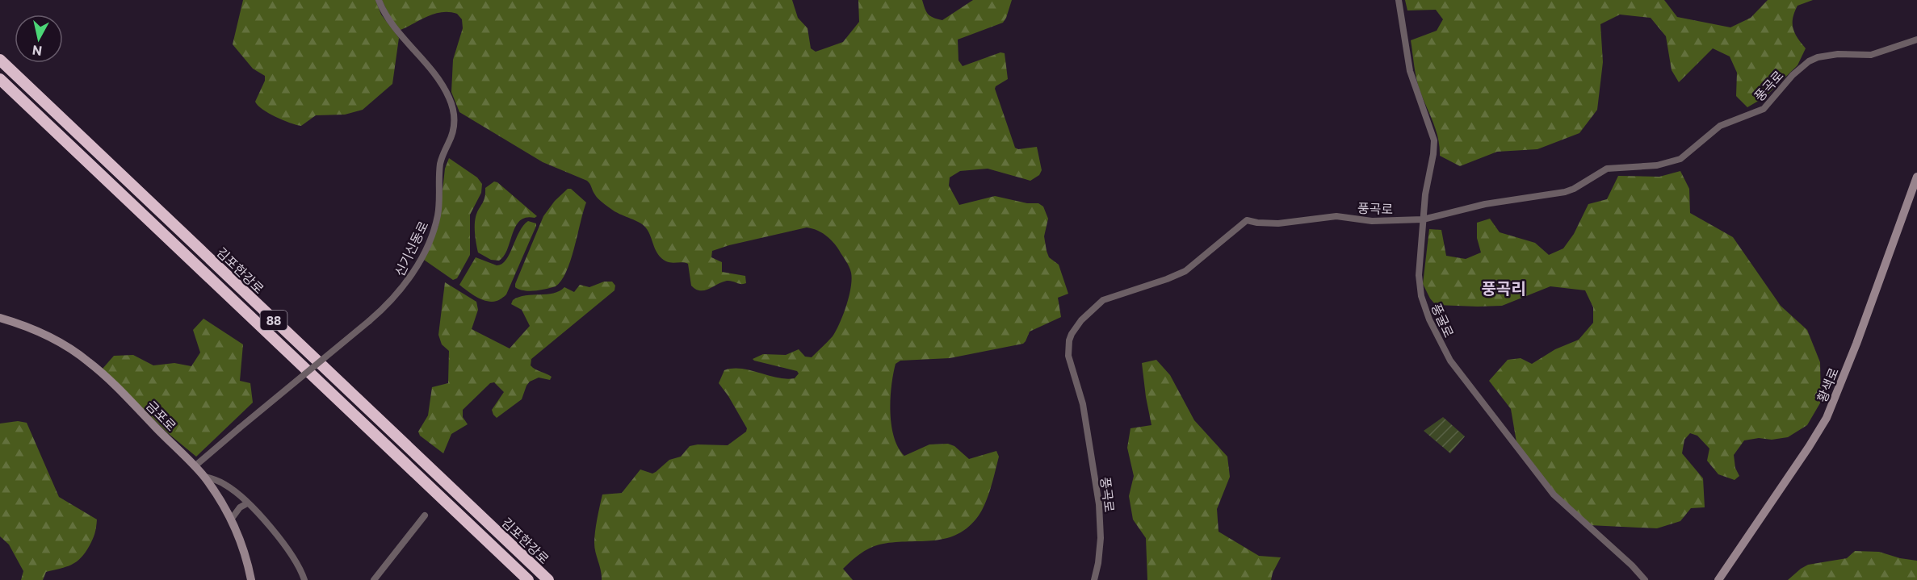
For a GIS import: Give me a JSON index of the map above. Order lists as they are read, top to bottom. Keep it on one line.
{"streets":{"highway":["김포한강로","88"],"street":["풍곡로","신기신동로","풍굴로","황색로","금포로"]},"crossings":[["풍곡로","풍굴로"],["신기신동로","금포로"]],"districts":["풍곡리"],"north":"bottom"}
